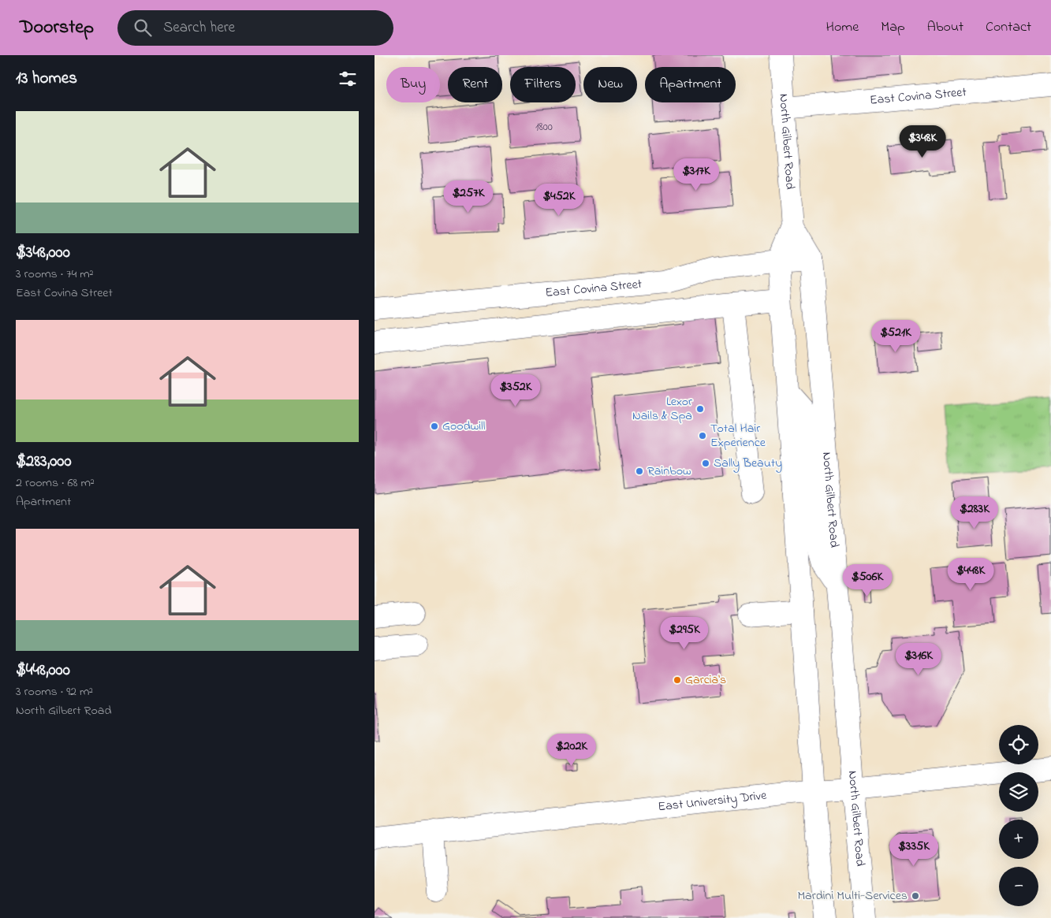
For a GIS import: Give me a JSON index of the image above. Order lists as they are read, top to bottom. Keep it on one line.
{"streets":{"main road":["East Covina Street","North Gilbert Road","East University Drive"]},"crossings":[["East Covina Street","North Gilbert Road"],["North Gilbert Road","East University Drive"]],"places":["Lexor Nails & Spa","Goodwill","Total Hair Experience","Sally Beauty","Rainbow","Garcia's","Mardini Multi-Services"],"house_numbers":["1800"],"page":{"header":"Doorstep","search":"Search here","nav":["Home","Map","About","Contact"],"heading":"13 homes","chip":["Buy","Rent","Filters","New","Apartment"],"list":[{"name":"$348,000","note":"3 rooms · 74 m² · East Covina Street"},{"name":"$283,000","note":"2 rooms · 68 m² · Apartment"},{"name":"$448,000","note":"3 rooms · 92 m² · North Gilbert Road"}],"price":["$348K","$317K","$257K","$452K","$521K","$352K","$283K","$448K","$506K","$295K","$316K","$202K","$335K"],"map_buttons":["+","−"]}}
